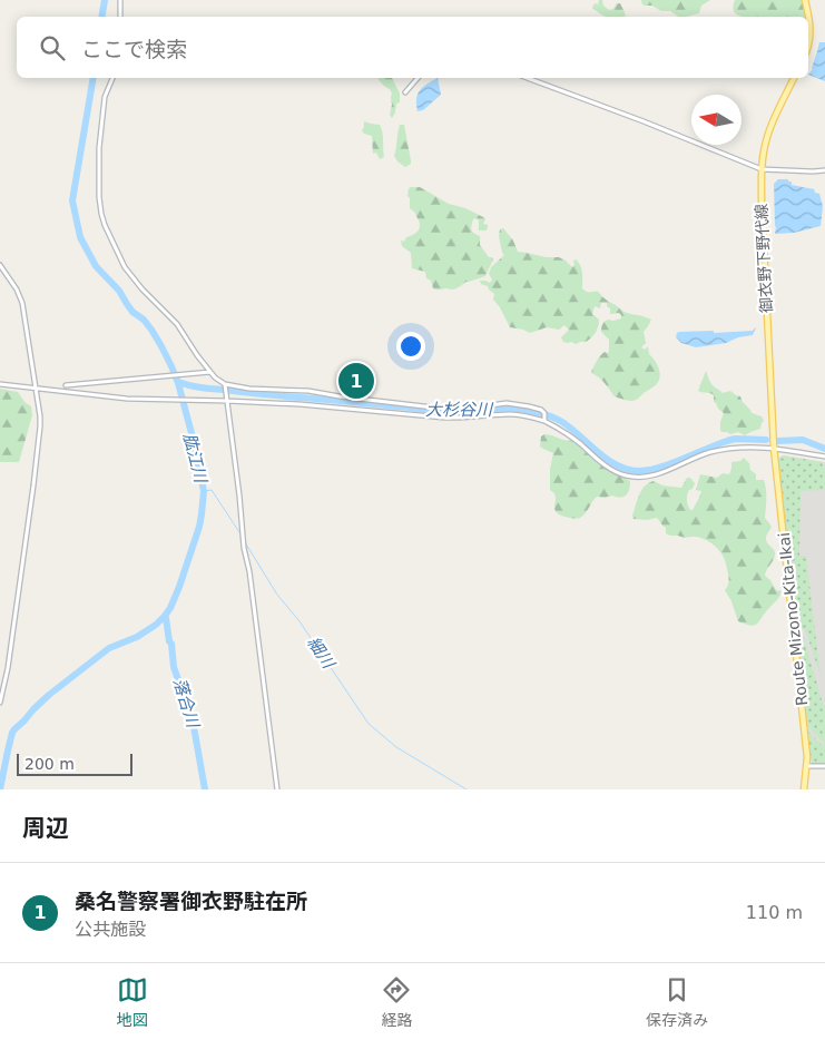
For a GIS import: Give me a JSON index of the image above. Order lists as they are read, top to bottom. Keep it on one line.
{"streets":{"main road":["御衣野下野代線","Route Mizono-Kita-Ikai"]},"crossings":[["御衣野下野代線","Route Mizono-Kita-Ikai"]],"water":["大杉谷川","肱江川","細川","落合川"],"scale_bar":"200 m","north":"left","page":{"search":"ここで検索","pins":"1","scale":"200 m","heading":"周辺","list":[{"mark":"1","name":"桑名警察署御衣野駐在所","note":"公共施設","value":"110 m"}],"nav":["地図","経路","保存済み"]}}
